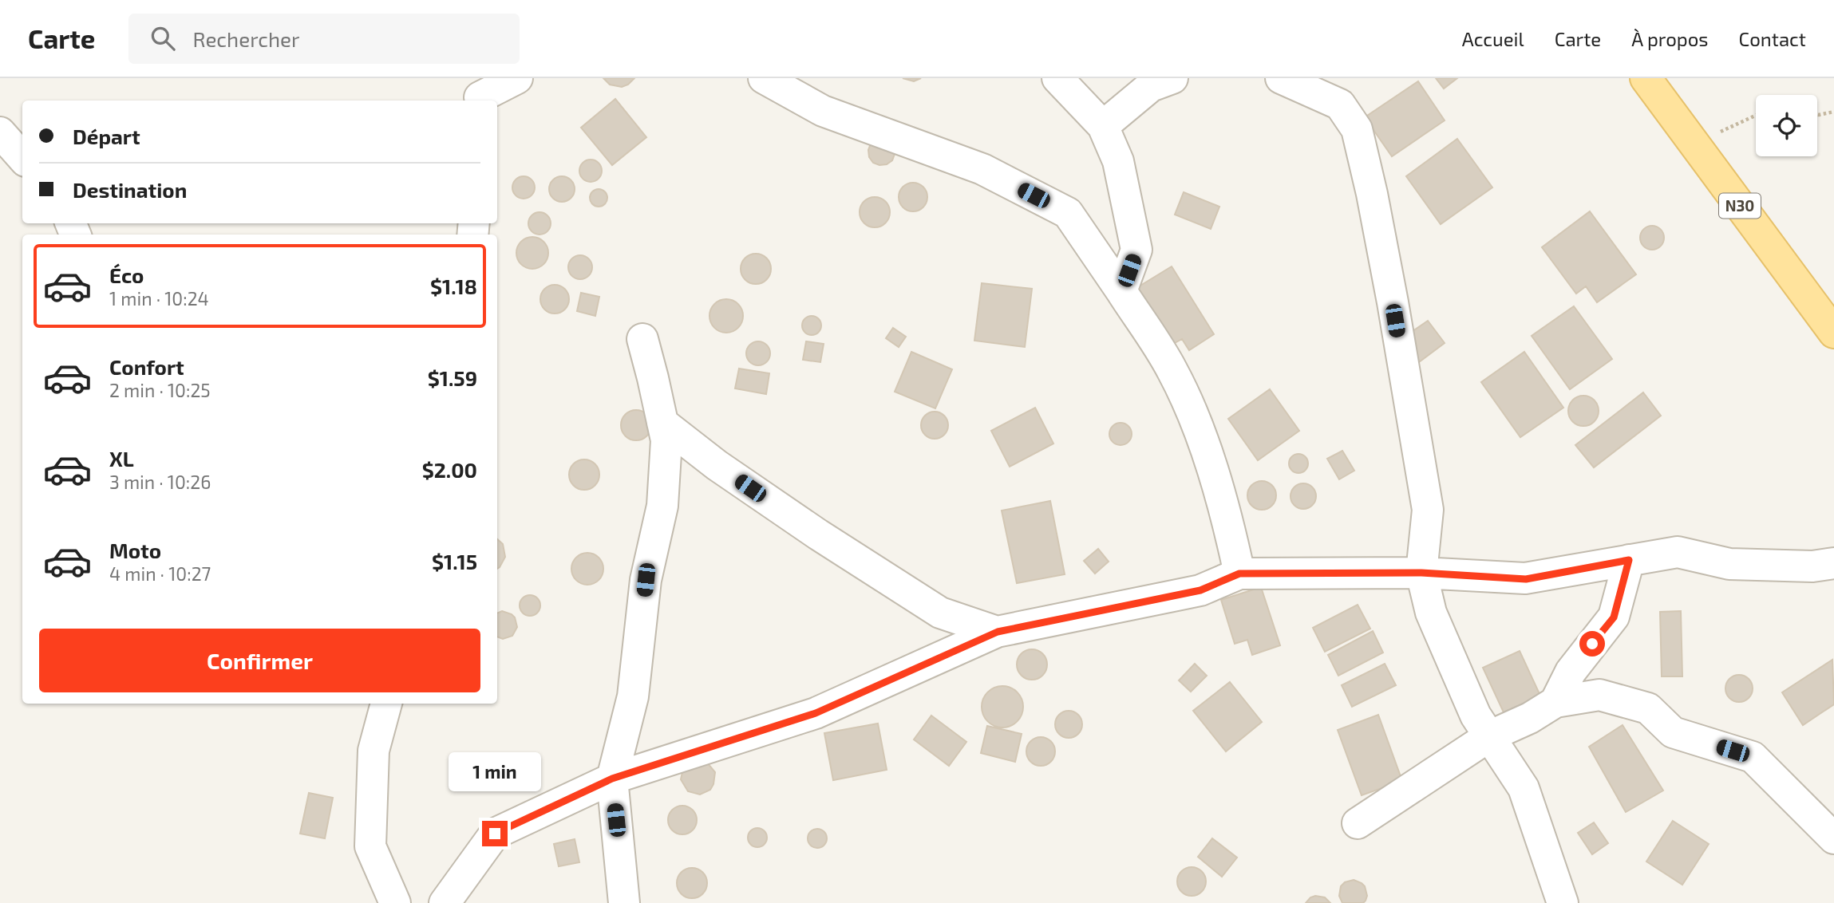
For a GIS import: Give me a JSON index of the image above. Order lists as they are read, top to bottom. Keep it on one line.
{"streets":{"main road":["N30"]},"page":{"header":"Carte","search":"Rechercher","nav":["Accueil","Carte","À propos","Contact"],"banner":["Départ","Destination"],"list":[{"name":"Éco","note":"1 min · 10:24","value":"$1.18"},{"name":"Confort","note":"2 min · 10:25","value":"$1.59"},{"name":"XL","note":"3 min · 10:26","value":"$2.00"},{"name":"Moto","note":"4 min · 10:27","value":"$1.15"}],"buttons":"Confirmer","bubble":"1 min"}}
